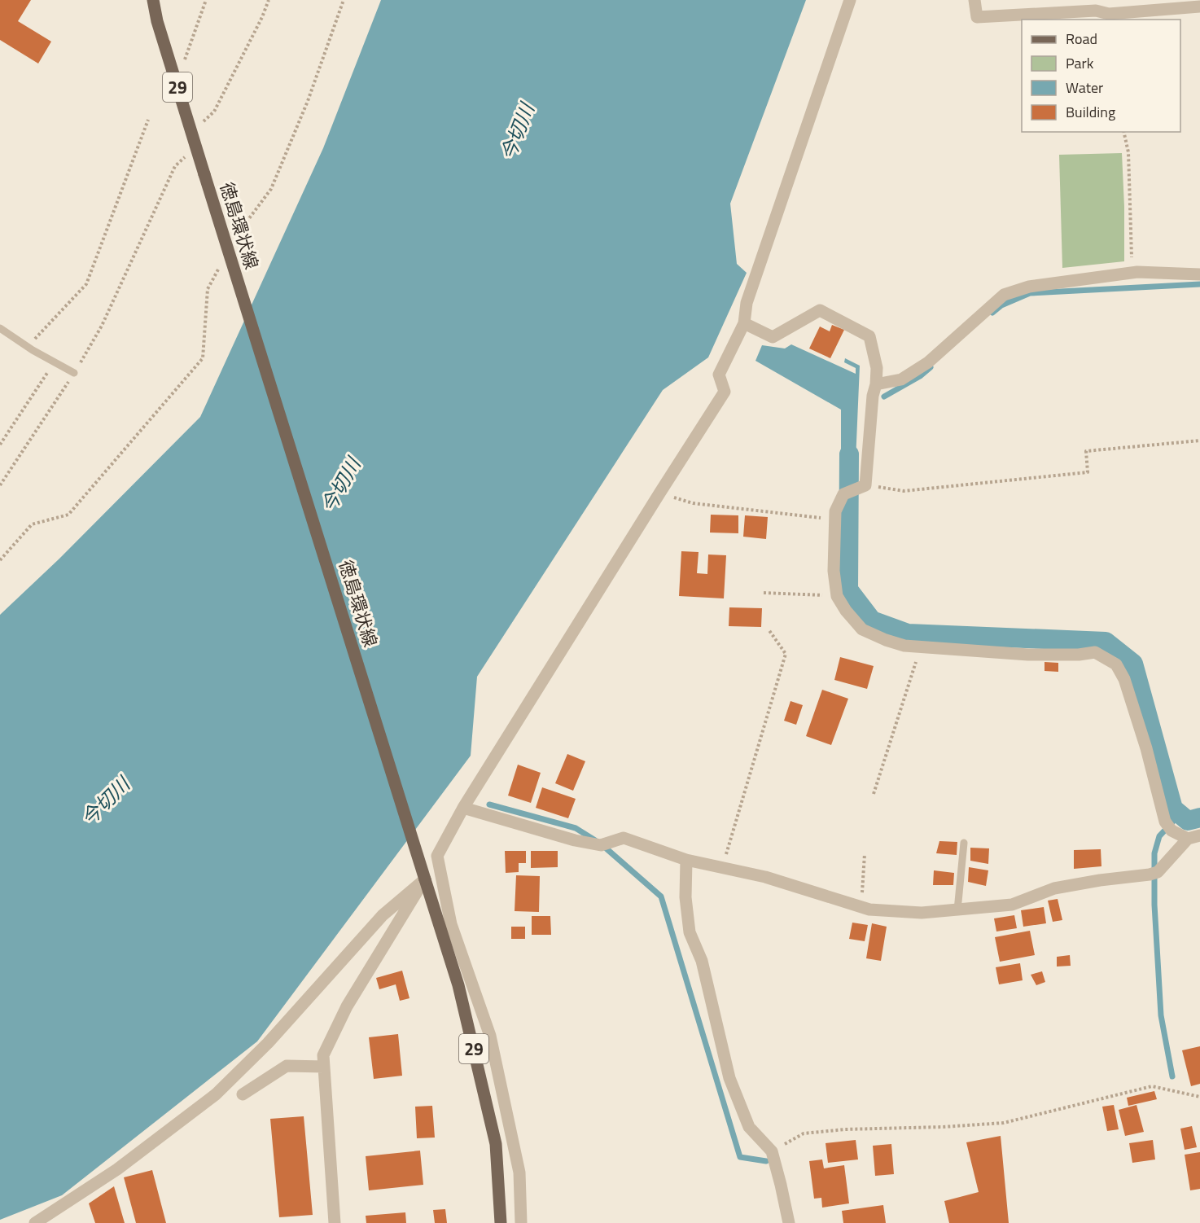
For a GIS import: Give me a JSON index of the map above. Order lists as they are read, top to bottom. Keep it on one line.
{"streets":{"main road":["29","徳島環状線"]},"water":["今切川"],"legend":["Road","Park","Water","Building"]}
